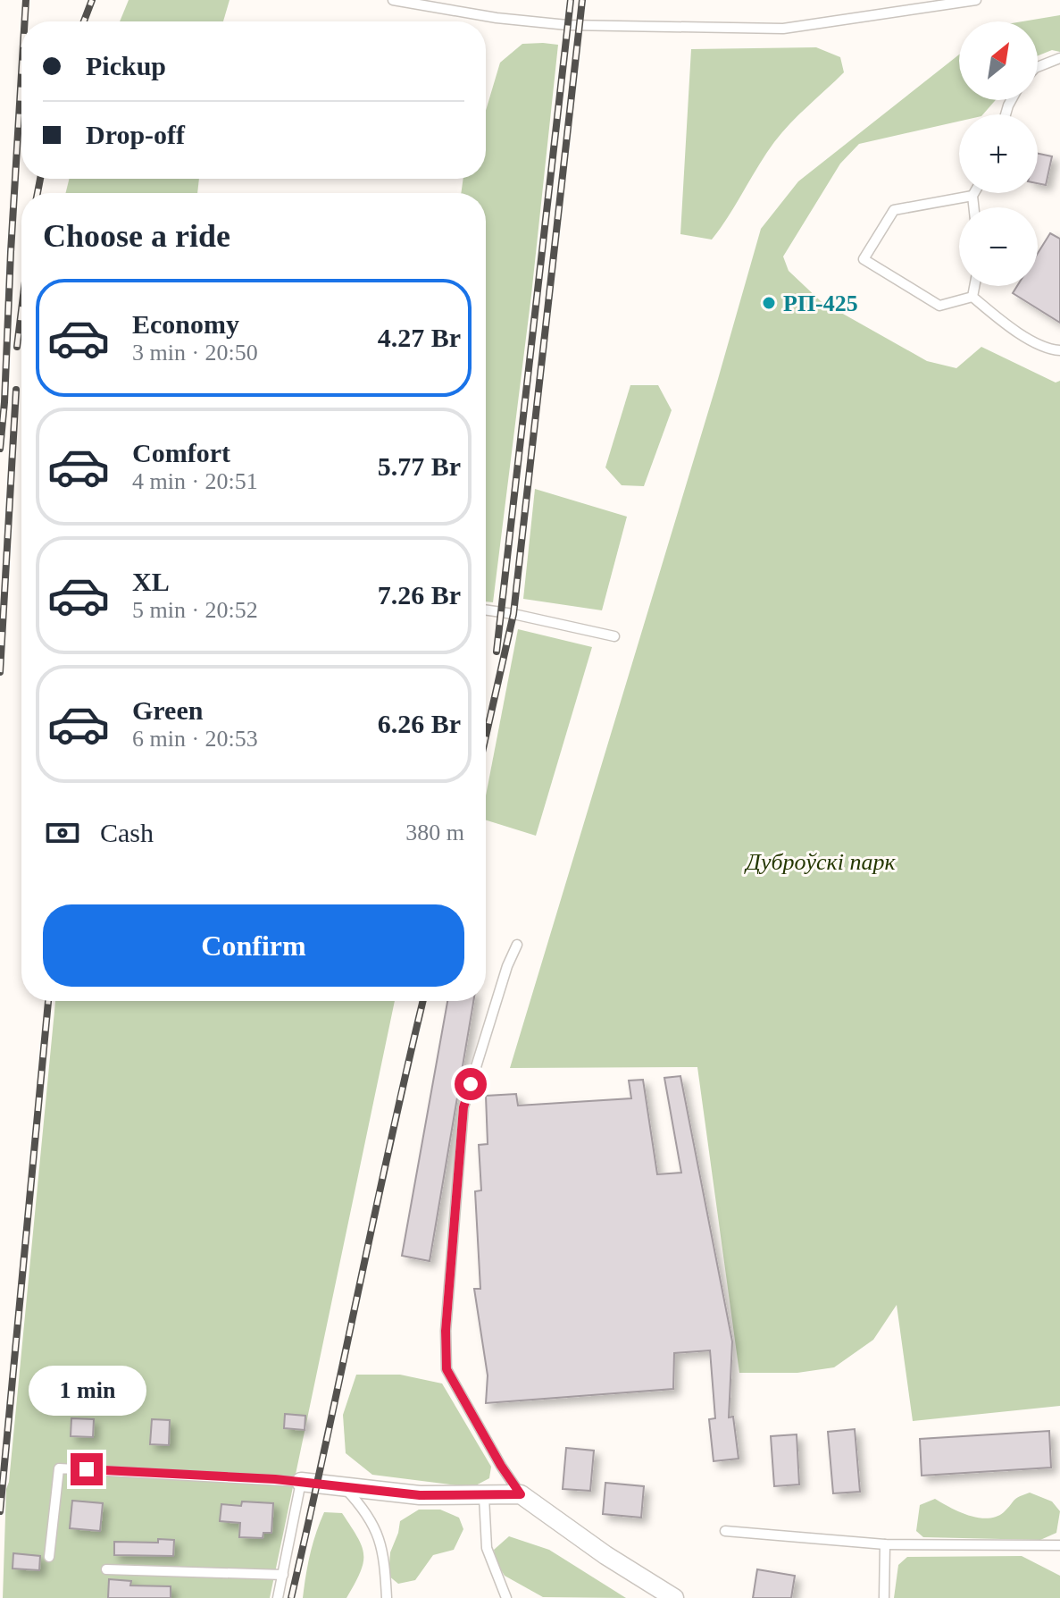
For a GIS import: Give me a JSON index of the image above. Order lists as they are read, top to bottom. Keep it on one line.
{"parks":["Дуброўскі парк"],"places":["РП-425"],"north":"top right","page":{"map_buttons":["+","−"],"banner":["Pickup","Drop-off"],"heading":"Choose a ride","list":[{"name":"Economy","note":"3 min · 20:50","value":"4.27 Br"},{"name":"Comfort","note":"4 min · 20:51","value":"5.77 Br"},{"name":"XL","note":"5 min · 20:52","value":"7.26 Br"},{"name":"Green","note":"6 min · 20:53","value":"6.26 Br"}],"pay":["Cash","380 m"],"buttons":"Confirm","bubble":"1 min"}}
